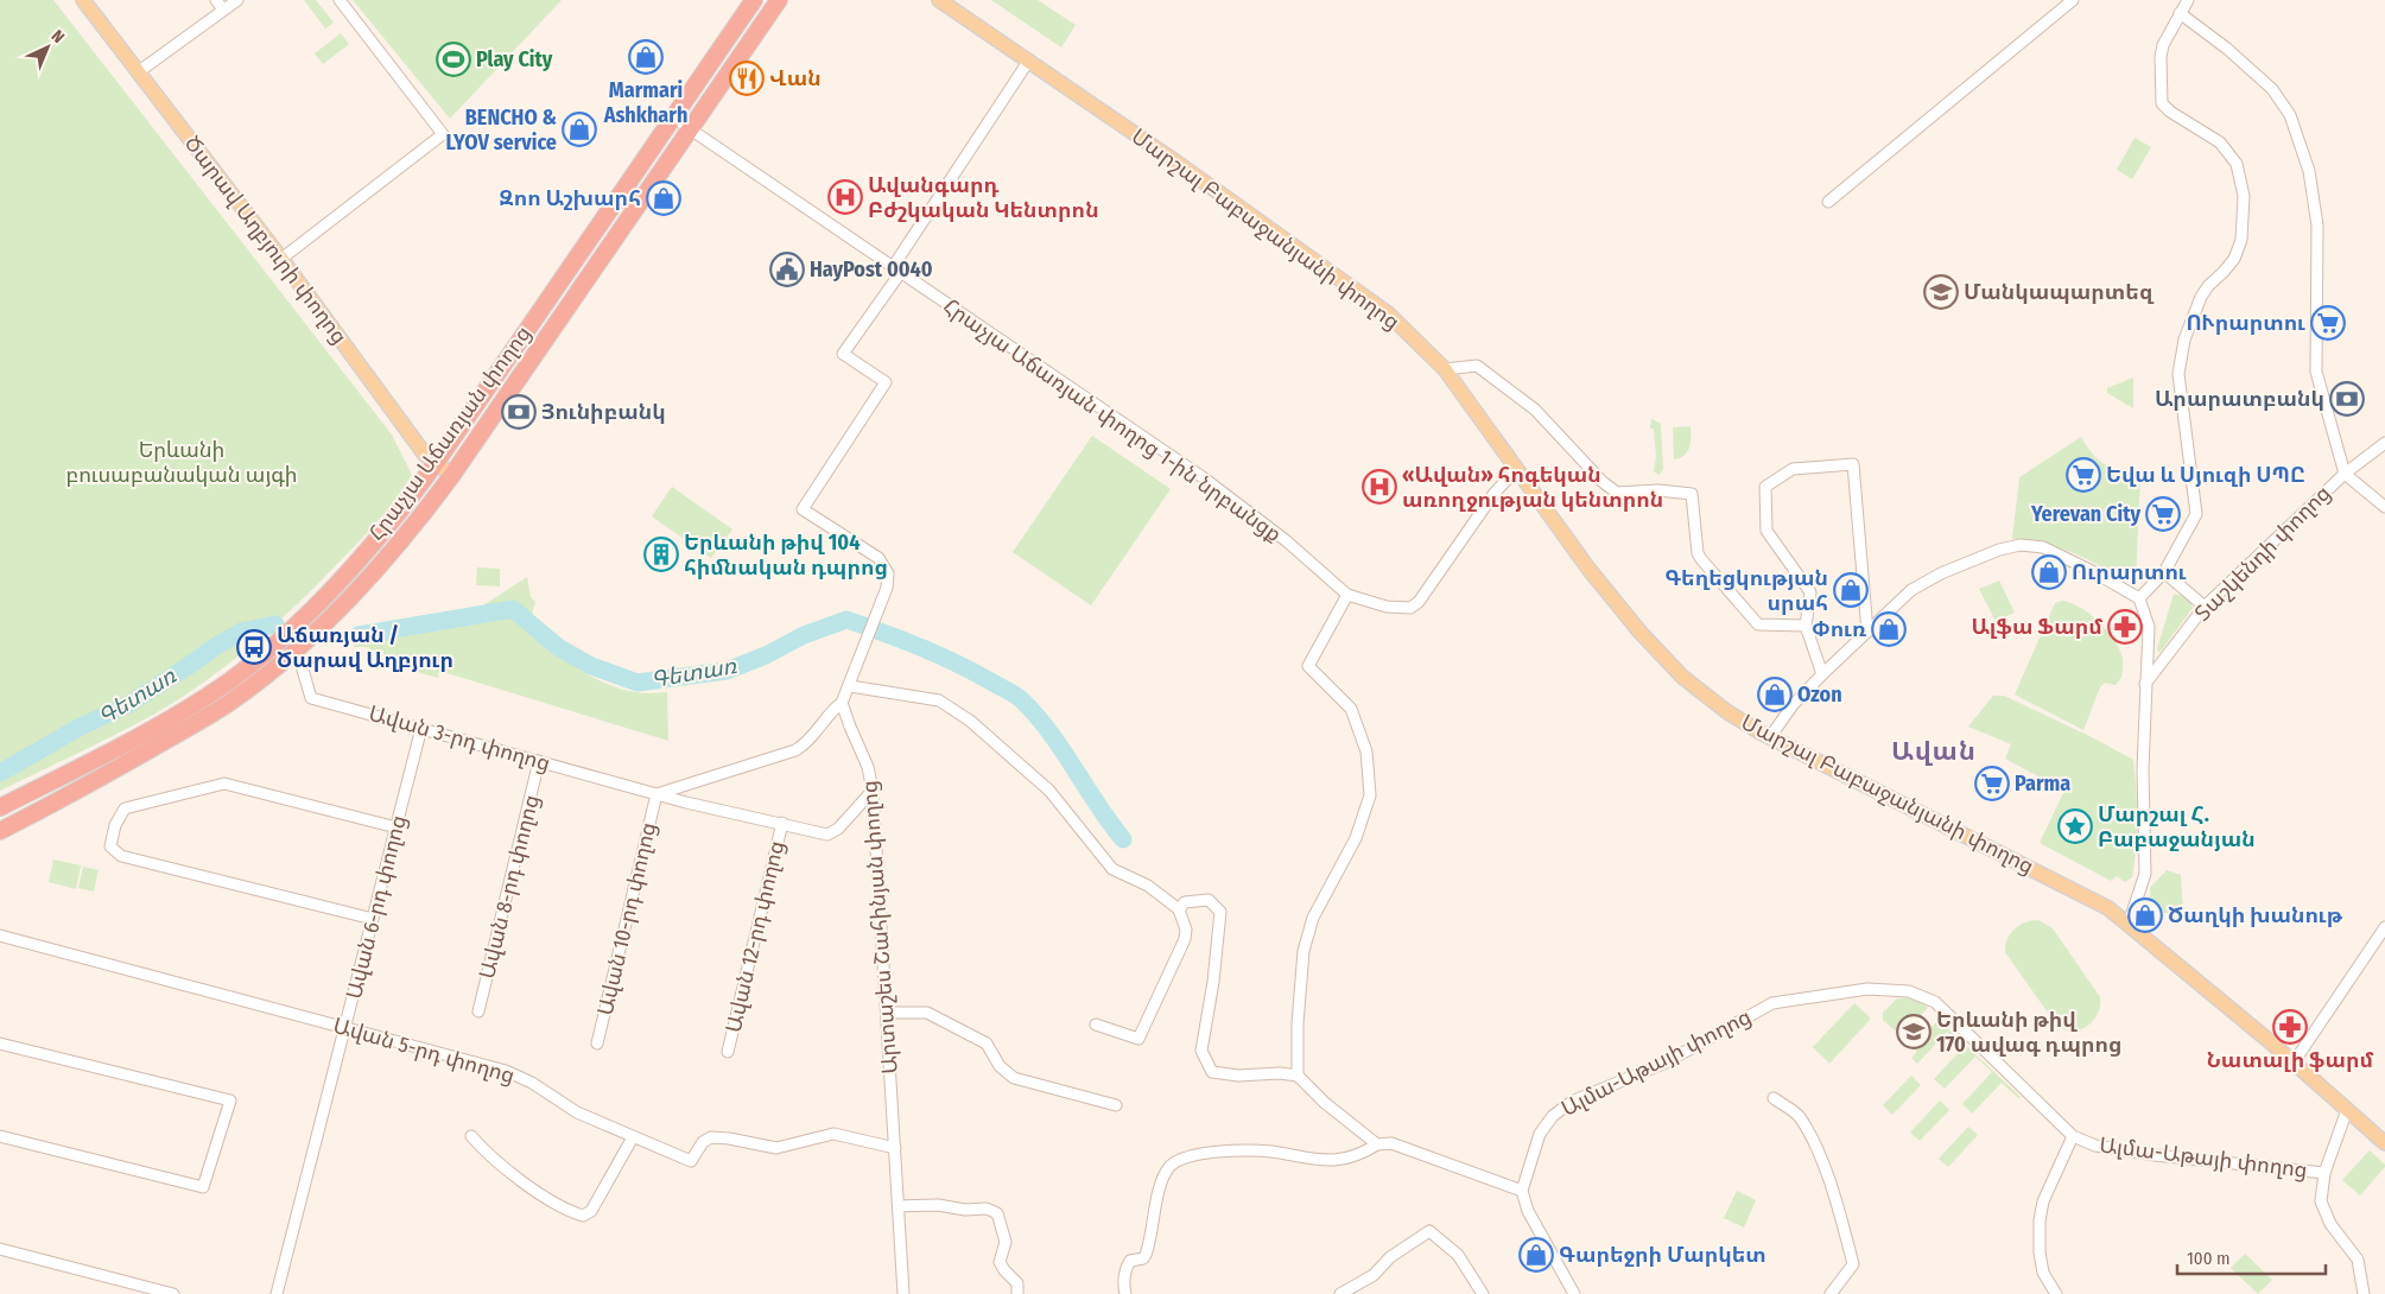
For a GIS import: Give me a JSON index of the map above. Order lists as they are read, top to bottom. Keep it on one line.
{"streets":{"highway":["Հրաչյա Աճառյան փողոց"],"main road":["Մարշալ Բաբաջանյանի փողոց","Ծարավ Աղբյուրի փողոց"],"street":["Հրաչյա Աճառյան փողոց 1-ին նրբանցք","Տաշկենդի փողոց","Ավան 3-րդ փողոց","Ավան 8-րդ փողոց","Ավան 6-րդ փողոց","Ավան 10-րդ փողոց","Արտաշես Շահինյան փողոց","Ավան 12-րդ փողոց","Ավան 5-րդ փողոց","Ալմա-Աթայի փողոց"]},"crossings":[["Մարշալ Բաբաջանյանի փողոց","Ալմա-Աթայի փողոց"],["Ծարավ Աղբյուրի փողոց","Հրաչյա Աճառյան փողոց"],["Հրաչյա Աճառյան փողոց 1-ին նրբանցք","Հրաչյա Աճառյան փողոց"],["Հրաչյա Աճառյան փողոց","Ավան 3-րդ փողոց"],["Ավան 3-րդ փողոց","Ավան 8-րդ փողոց"],["Ավան 3-րդ փողոց","Ավան 6-րդ փողոց"],["Ավան 3-րդ փողոց","Ավան 10-րդ փողոց"],["Ավան 3-րդ փողոց","Արտաշես Շահինյան փողոց"],["Ավան 3-րդ փողոց","Ավան 12-րդ փողոց"],["Ավան 6-րդ փողոց","Ավան 5-րդ փողոց"],["Արտաշես Շահինյան փողոց","Ավան 5-րդ փողոց"]],"districts":["Ավան"],"water":["Գետառ"],"parks":["Երևանի բուսաբանական այգի"],"places":{"shop":["Marmari Ashkharh","BENCHO & LYOV service","Զոո Աշխարհ","Ուրարտու","Գեղեցկության սրահ","Փուռ","Ozon","Ծաղկի խանութ","Գարեջրի Մարկետ"],"sports":["Play City"],"restaurant":["Վան"],"hospital":["Ավանգարդ Բժշկական Կենտրոն","«Ավան» հոգեկան առողջության կենտրոն"],"public building":["HayPost 0040"],"school or university":["Մանկապարտեզ","Երևանի թիվ 170 ավագ դպրոց"],"supermarket":["ՈՒրարտու","Եվա և Սյուզի ՍՊԸ","Yerevan City","Parma"],"bank":["Արարատբանկ","Յունիբանկ"],"building":["Երևանի թիվ 104 հիմնական դպրոց"],"pharmacy":["Ալֆա Ֆարմ","Նատալի ֆարմ"],"bus stop":["Աճառյան / Ծարավ Աղբյուր"],"place":["Մարշալ Հ. Բաբաջանյան"]},"scale_bar":"100 m","north":"top right"}
